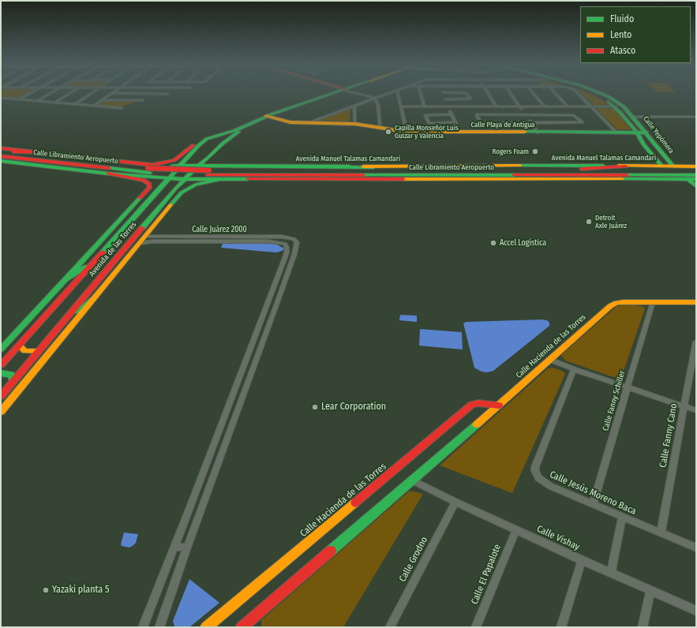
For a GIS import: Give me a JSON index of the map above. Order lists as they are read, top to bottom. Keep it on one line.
{"streets":{"main road":["Calle Playa de Antigua","Calle Yepómera","Calle Libramiento Aeropuerto","Avenida Manuel Talamas Camandari","Avenida de las Torres","Calle Hacienda de las Torres"],"street":["Calle Juárez 2000","Calle Fanny Schiller","Calle Fanny Cano","Calle Jesús Moreno Baca","Calle Vishay","Calle Grodno","Calle El Papalote"]},"crossings":[["Calle Playa de Antigua","Calle Yepómera"],["Calle Playa de Antigua","Avenida de las Torres"],["Calle Yepómera","Avenida Manuel Talamas Camandari"],["Calle Libramiento Aeropuerto","Avenida Manuel Talamas Camandari"],["Avenida Manuel Talamas Camandari","Avenida de las Torres"],["Calle Hacienda de las Torres","Calle Fanny Schiller"],["Calle Hacienda de las Torres","Calle Vishay"],["Calle Fanny Schiller","Calle Jesús Moreno Baca"],["Calle Fanny Cano","Calle Jesús Moreno Baca"],["Calle Vishay","Calle Grodno"],["Calle Vishay","Calle El Papalote"]],"places":["Capilla Monseñor Luis Guizar y Valencia","Rogers Foam","Detroit Axle Juárez","Accel Logística","Lear Corporation","Yazaki planta 5"],"legend":["Fluido","Lento","Atasco"]}
